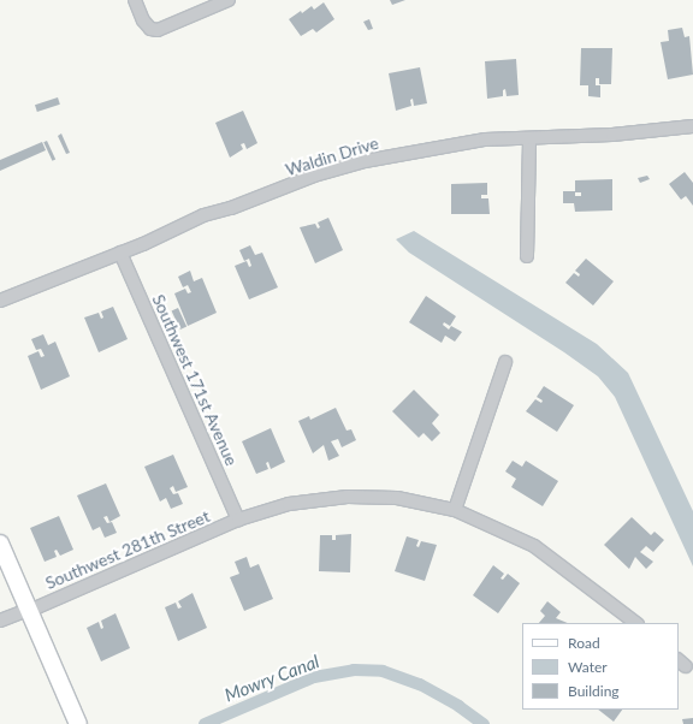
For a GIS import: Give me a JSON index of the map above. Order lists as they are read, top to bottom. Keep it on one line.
{"streets":{"street":["Waldin Drive","Southwest 171st Avenue","Southwest 281th Street"]},"crossings":[["Waldin Drive","Southwest 171st Avenue"],["Southwest 171st Avenue","Southwest 281th Street"]],"water":["Mowry Canal"],"legend":["Road","Water","Building"]}
